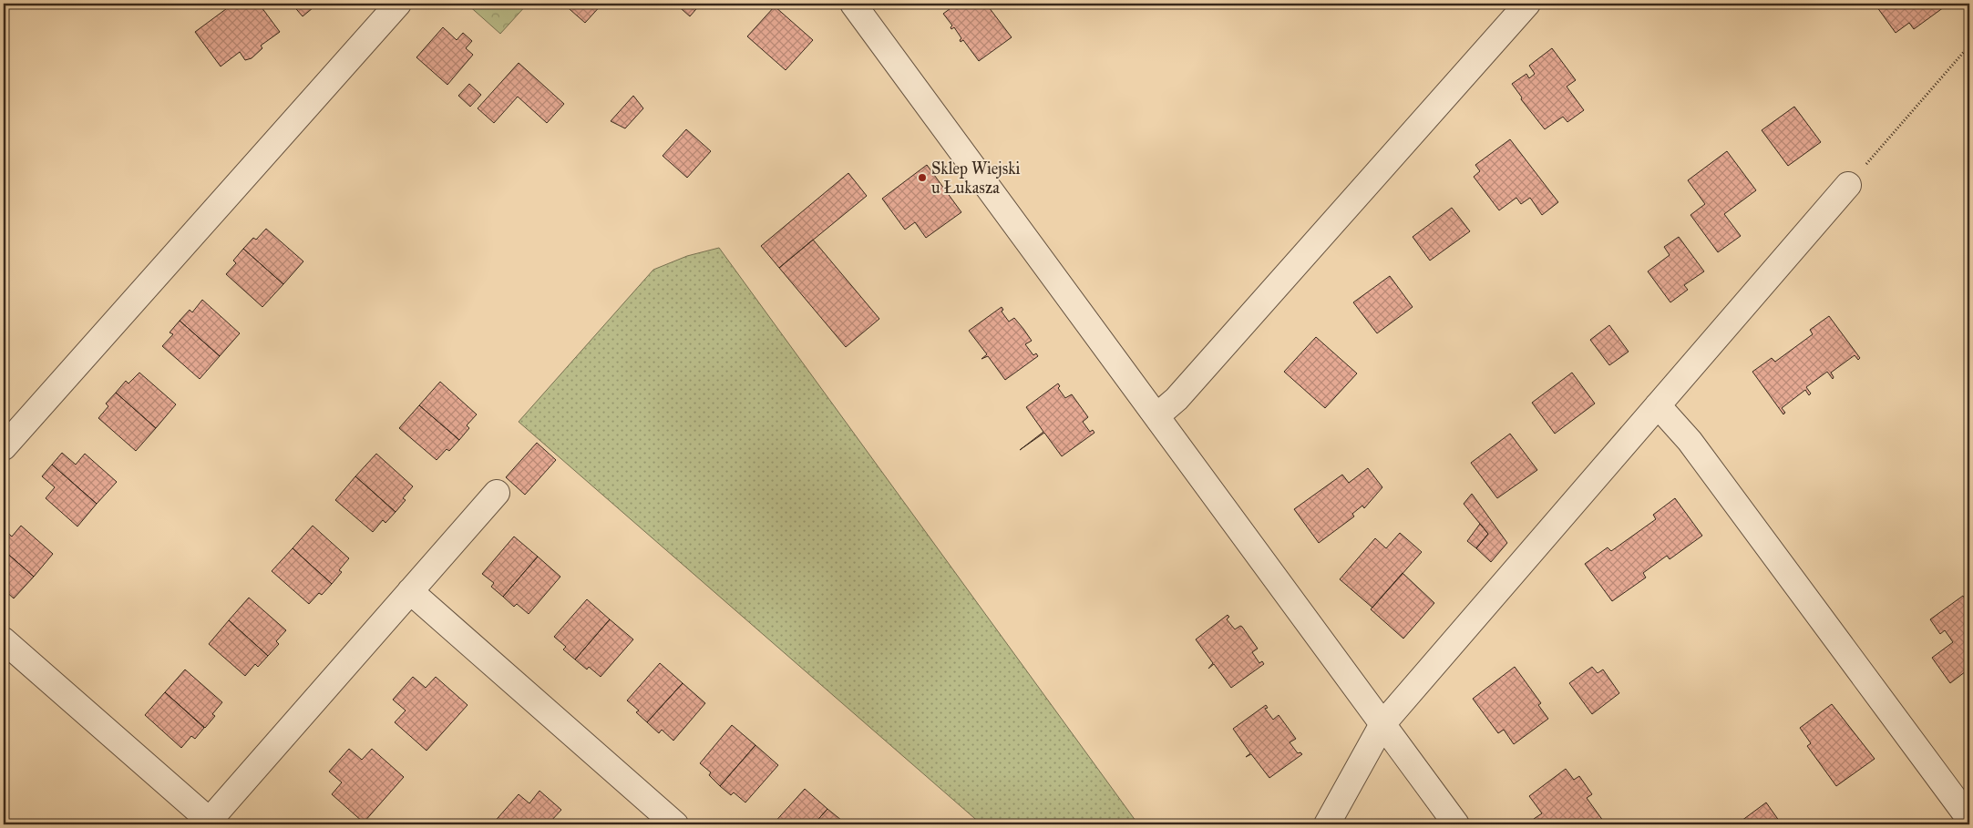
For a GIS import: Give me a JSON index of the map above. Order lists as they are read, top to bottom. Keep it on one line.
{"places":["Sklep Wiejski u Łukasza"]}
